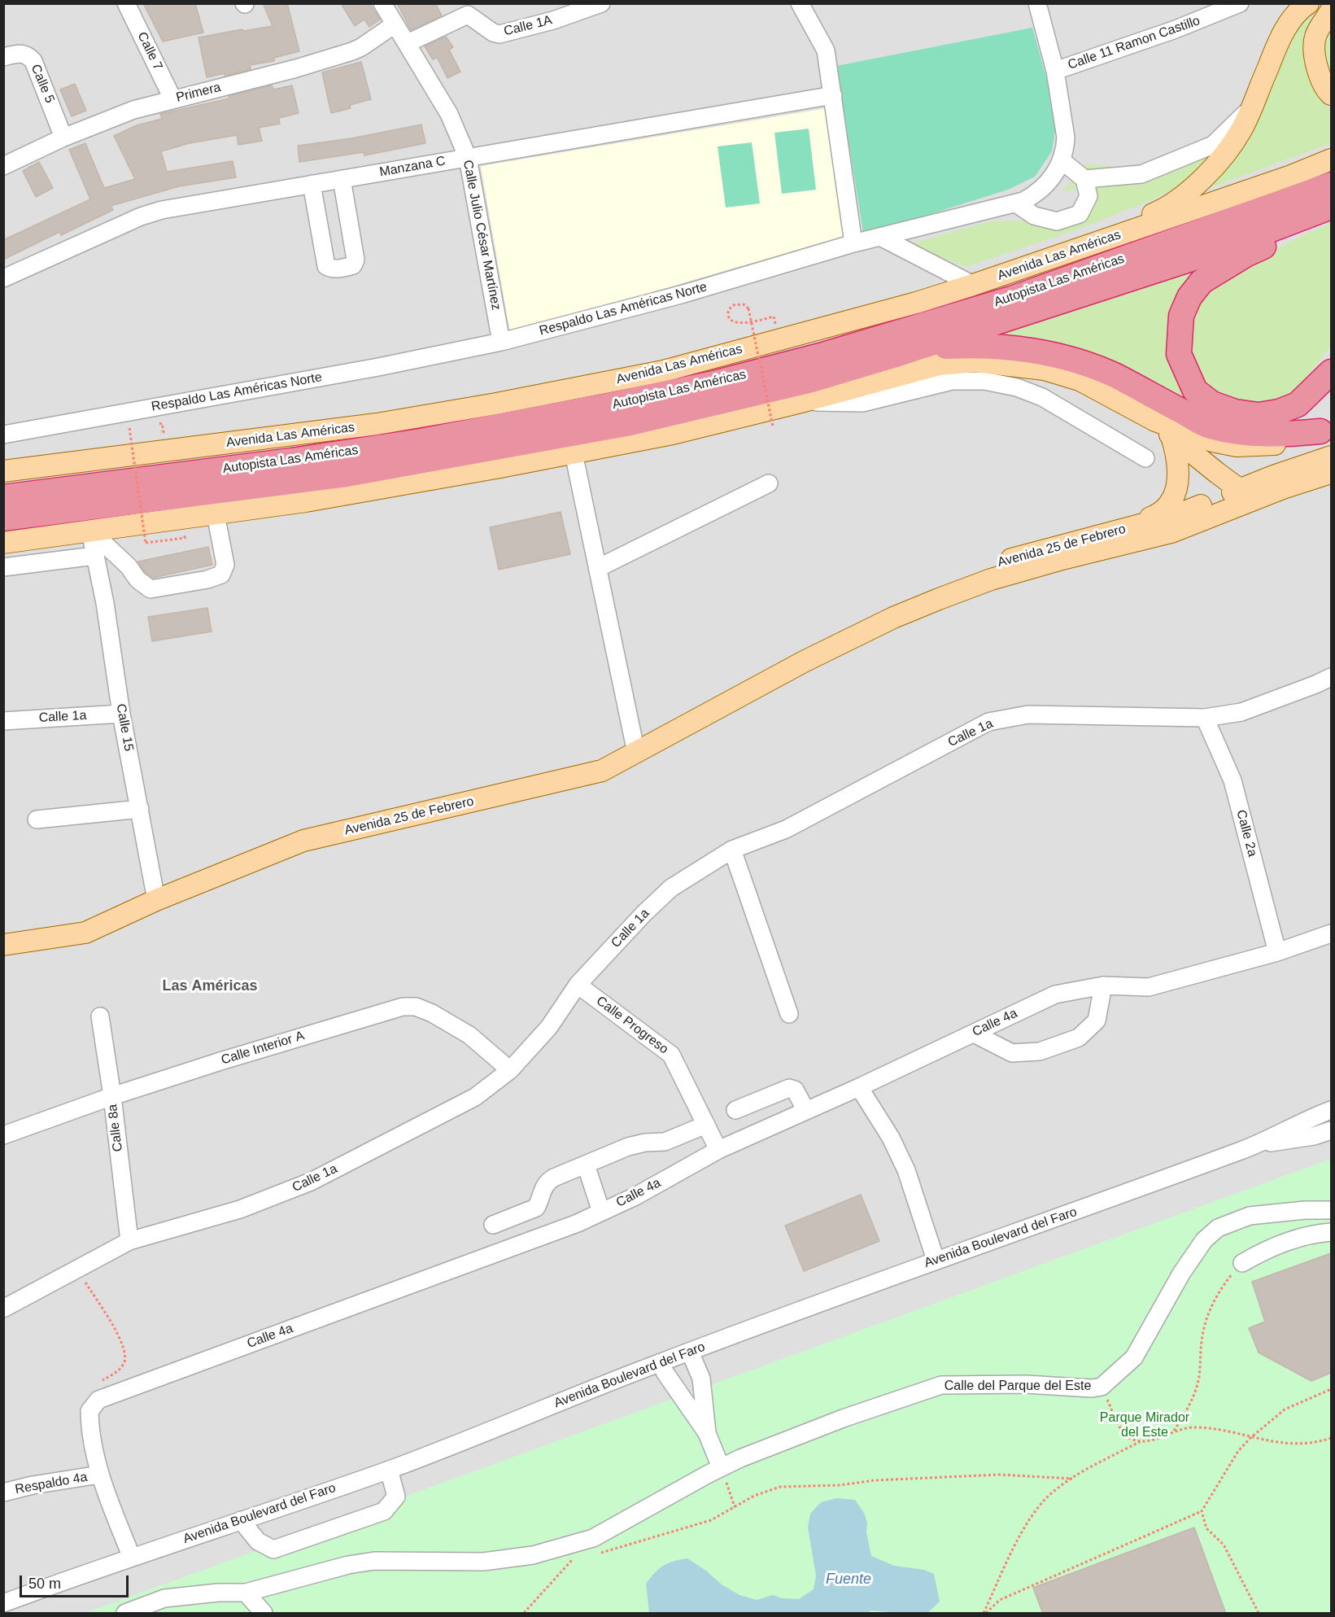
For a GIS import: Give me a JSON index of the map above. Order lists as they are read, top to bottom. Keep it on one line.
{"streets":{"highway":["Autopista Las Américas"],"main road":["Avenida Las Américas","Avenida 25 de Febrero"],"street":["Calle 1A","Calle 11 Ramon Castillo","Calle 7","Calle 5","Primera","Manzana C","Calle Julio César Martínez","Respaldo Las Américas Norte","Calle 1a","Calle 15","Calle 2a","Calle 4a","Calle Progreso","Calle Interior A","Calle 8a","Avenida Boulevard del Faro","Calle del Parque del Este","Respaldo 4a"]},"crossings":[["Calle 1A","Calle Julio César Martínez"],["Calle 11 Ramon Castillo","Respaldo Las Américas Norte"],["Calle 7","Primera"],["Calle 5","Primera"],["Primera","Calle Julio César Martínez"],["Manzana C","Calle Julio César Martínez"],["Calle Julio César Martínez","Respaldo Las Américas Norte"],["Avenida 25 de Febrero","Calle 15"],["Calle 1a","Calle 15"],["Calle 1a","Calle 2a"],["Calle 1a","Calle Progreso"],["Calle 1a","Calle Interior A"],["Calle 1a","Calle 8a"],["Calle 2a","Calle 4a"],["Calle 4a","Calle Progreso"],["Calle Interior A","Calle 8a"]],"districts":["Las Américas"],"water":["Fuente"],"parks":["Parque Mirador del Este"],"scale_bar":"50 m"}
